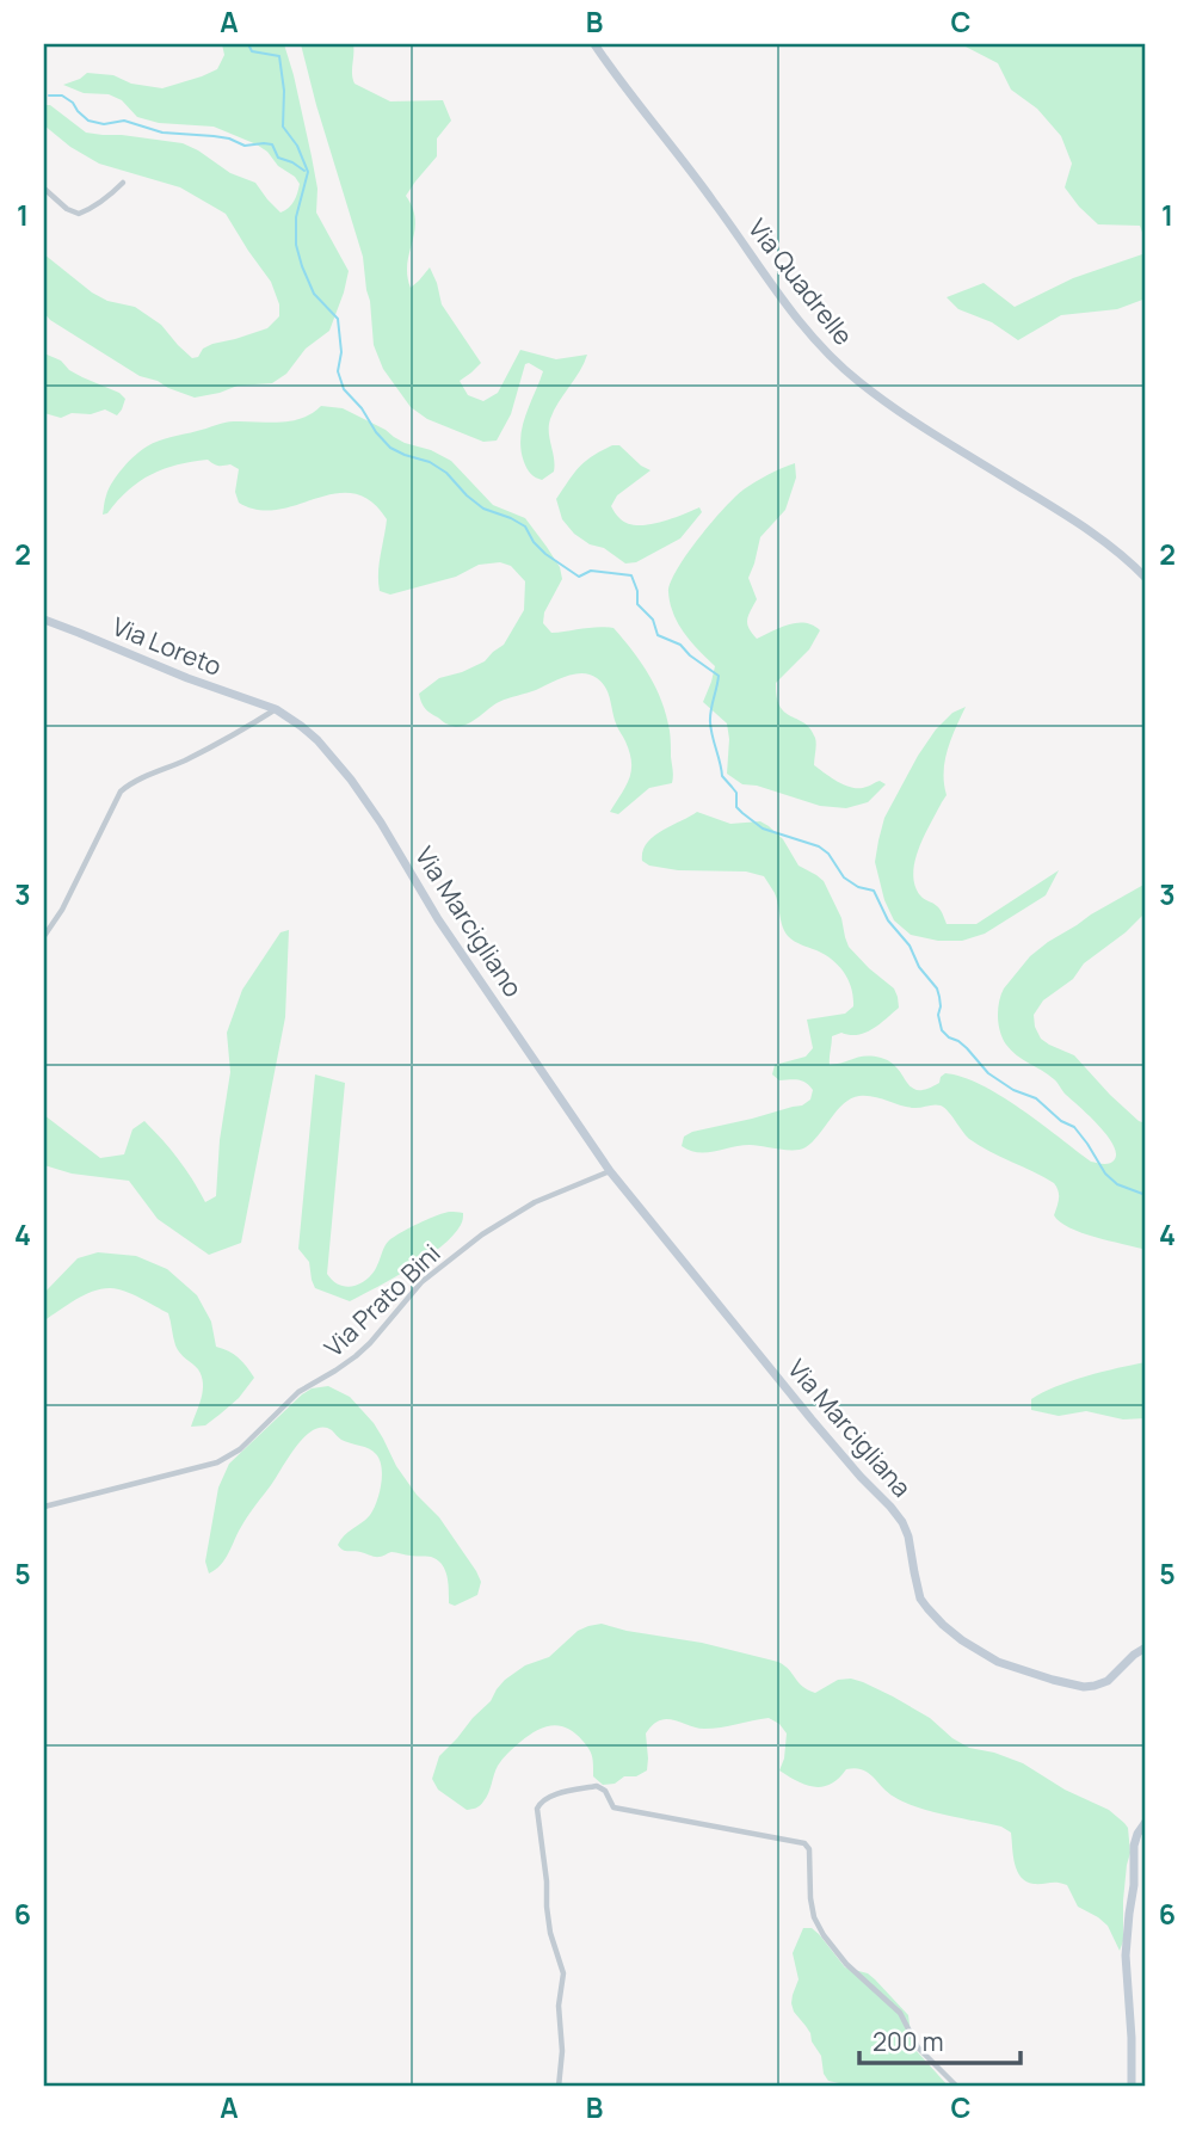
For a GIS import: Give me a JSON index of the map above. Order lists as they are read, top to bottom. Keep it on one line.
{"streets":{"street":["Via Quadrelle","Via Loreto","Via Marcigliano","Via Prato Bini","Via Marcigliana"]},"crossings":[["Via Loreto","Via Marcigliano"],["Via Marcigliano","Via Prato Bini"],["Via Marcigliano","Via Marcigliana"],["Via Prato Bini","Via Marcigliana"]],"scale_bar":"200 m","grid":{"columns":["A","B","C"],"rows":["1","2","3","4","5","6"]}}
